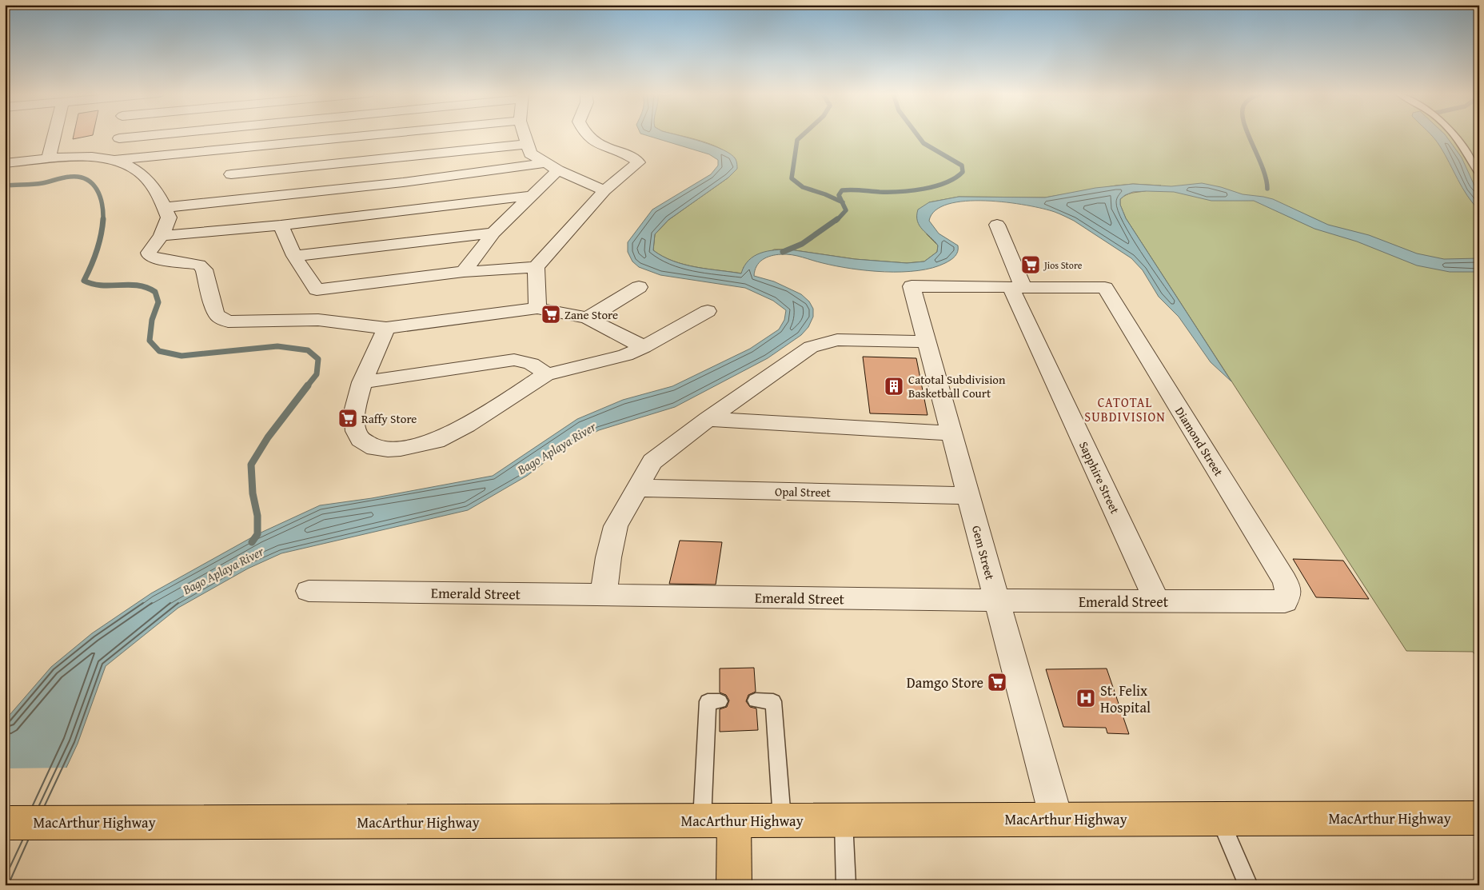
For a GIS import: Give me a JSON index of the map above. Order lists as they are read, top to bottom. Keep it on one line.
{"streets":{"main road":["MacArthur Highway"],"street":["Diamond Street","Sapphire Street","Opal Street","Gem Street","Emerald Street"]},"crossings":[["Diamond Street","Sapphire Street"],["Diamond Street","Gem Street"],["Diamond Street","Emerald Street"],["Sapphire Street","Gem Street"],["Sapphire Street","Emerald Street"],["Opal Street","Gem Street"],["Gem Street","Emerald Street"],["Gem Street","MacArthur Highway"]],"districts":["CATOTAL SUBDIVISION"],"water":["Bago Aplaya River"],"places":{"supermarket":["Jios Store","Zane Store","Raffy Store","Damgo Store"],"building":["Catotal Subdivision Basketball Court"],"hospital":["St. Felix Hospital"]}}
